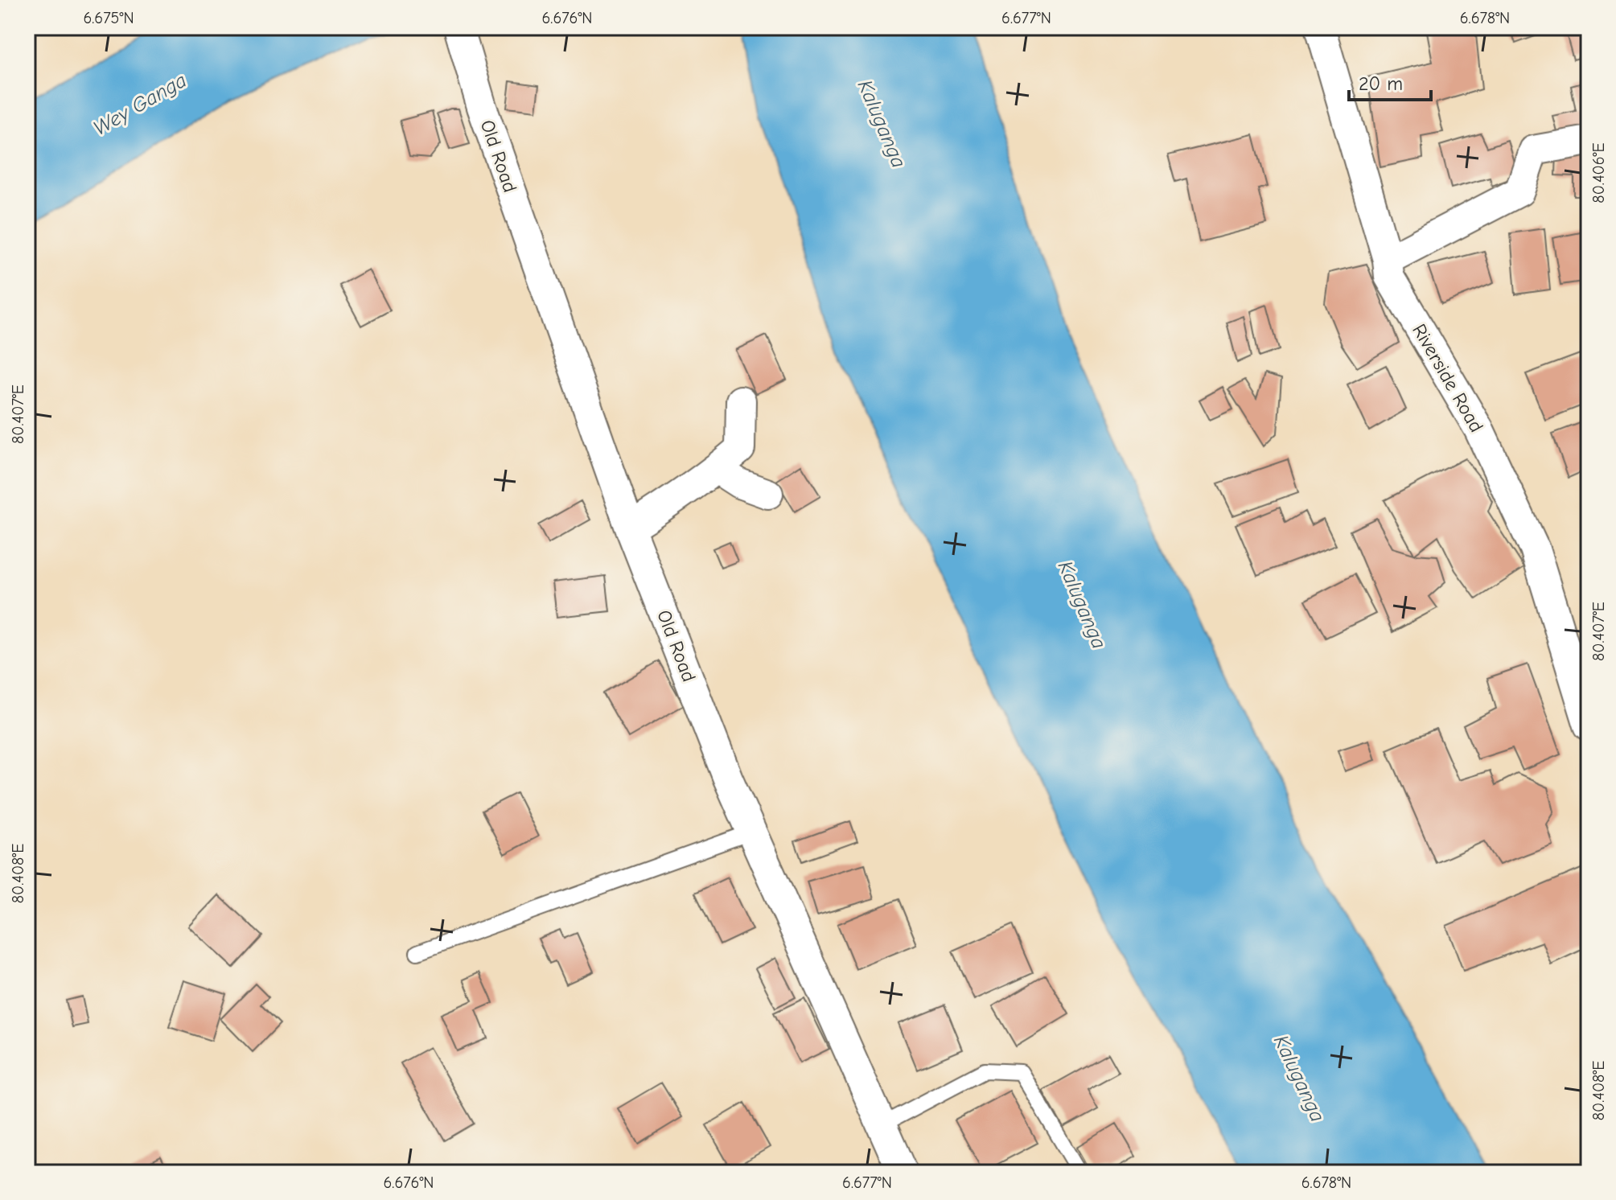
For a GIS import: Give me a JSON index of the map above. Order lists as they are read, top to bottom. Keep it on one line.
{"streets":{"street":["Old Road","Riverside Road"]},"water":["Wey Ganga","Kaluganga"],"scale_bar":"20 m","coordinates":["6.675°N","6.676°N","6.677°N","6.678°N","80.406°E","80.407°E","80.408°E"]}
